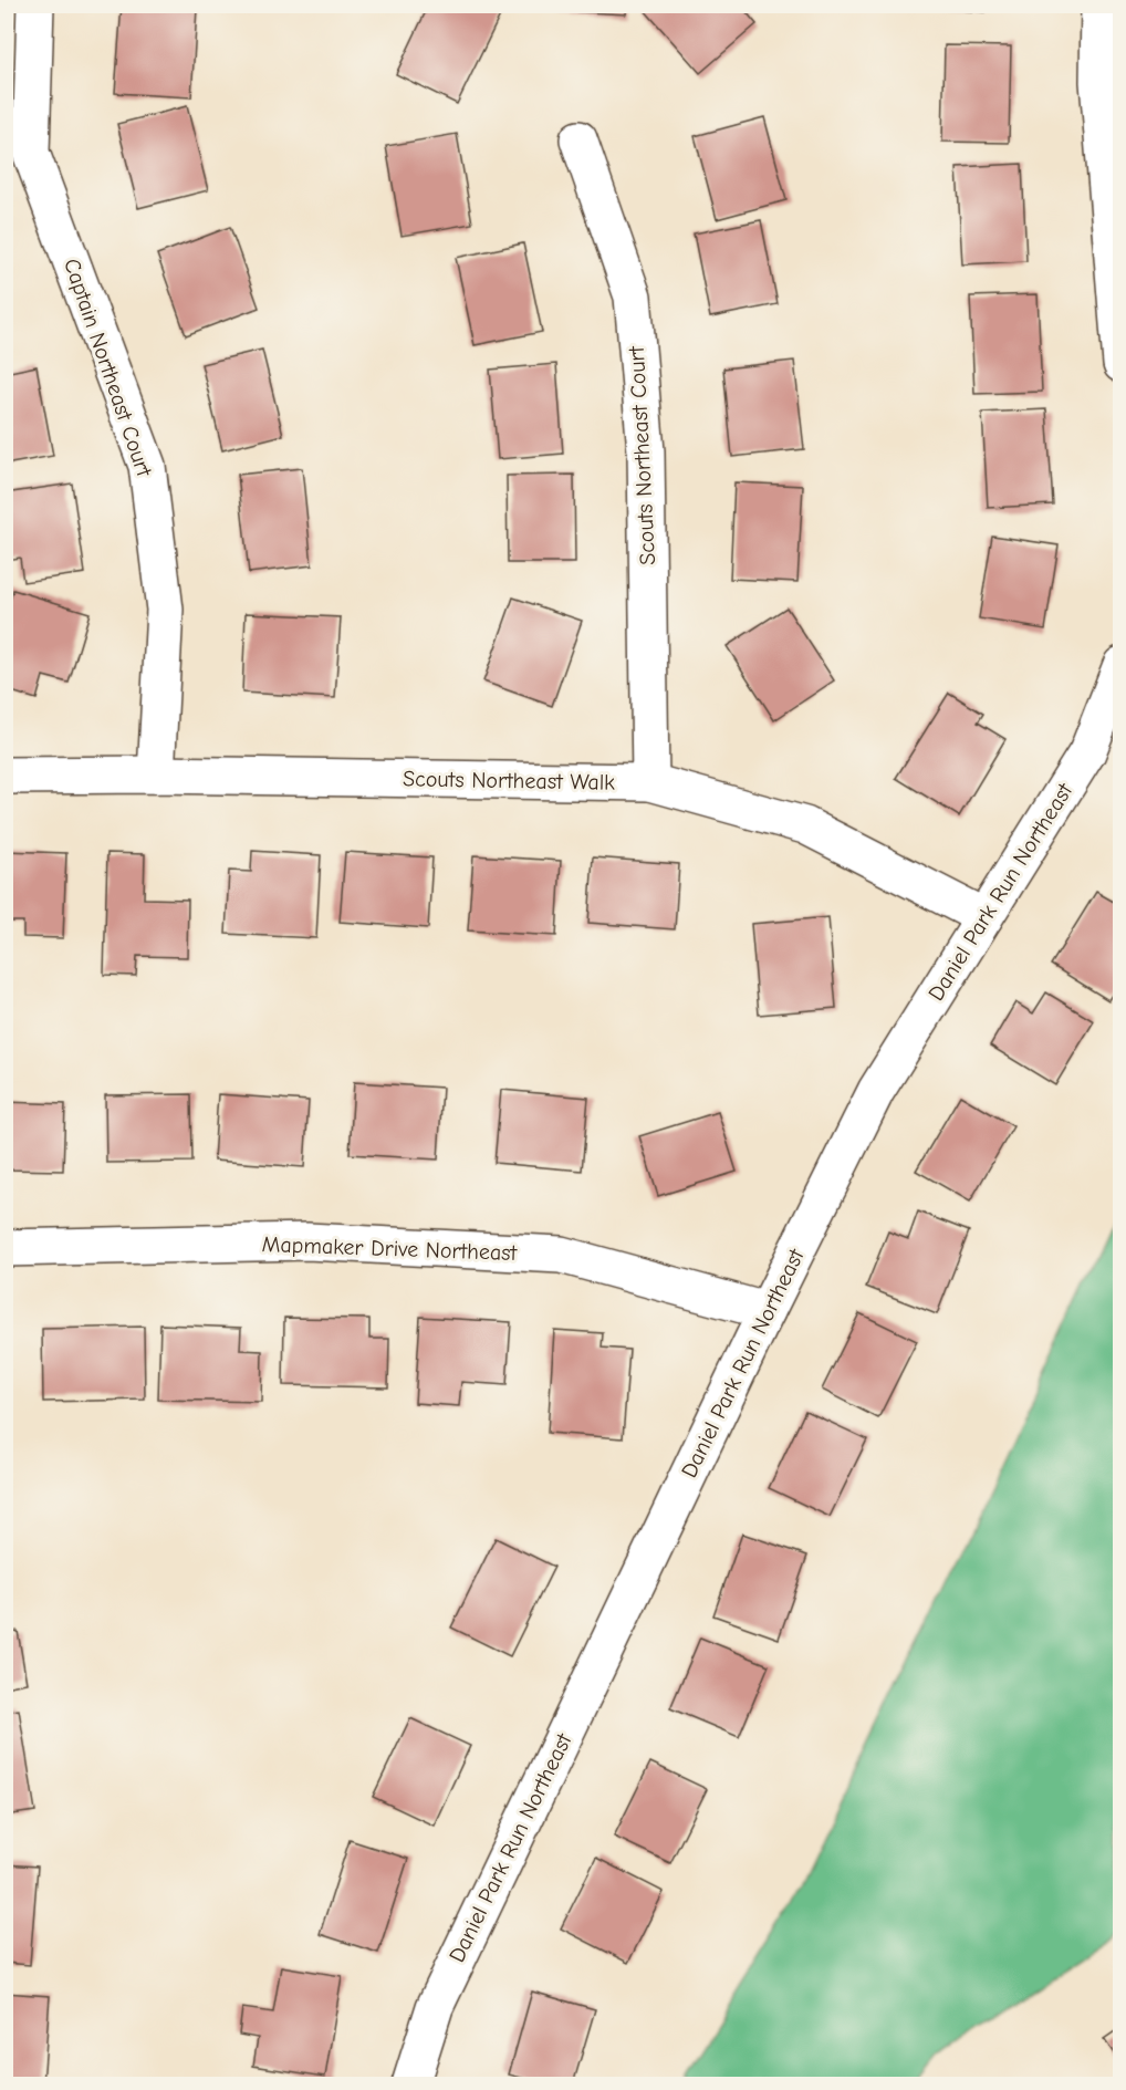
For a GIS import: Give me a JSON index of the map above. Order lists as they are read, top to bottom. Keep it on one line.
{"streets":{"street":["Captain Northeast Court","Scouts Northeast Court","Scouts Northeast Walk","Daniel Park Run Northeast","Mapmaker Drive Northeast"]},"crossings":[["Captain Northeast Court","Scouts Northeast Walk"],["Scouts Northeast Court","Scouts Northeast Walk"],["Scouts Northeast Walk","Daniel Park Run Northeast"],["Daniel Park Run Northeast","Mapmaker Drive Northeast"]]}
